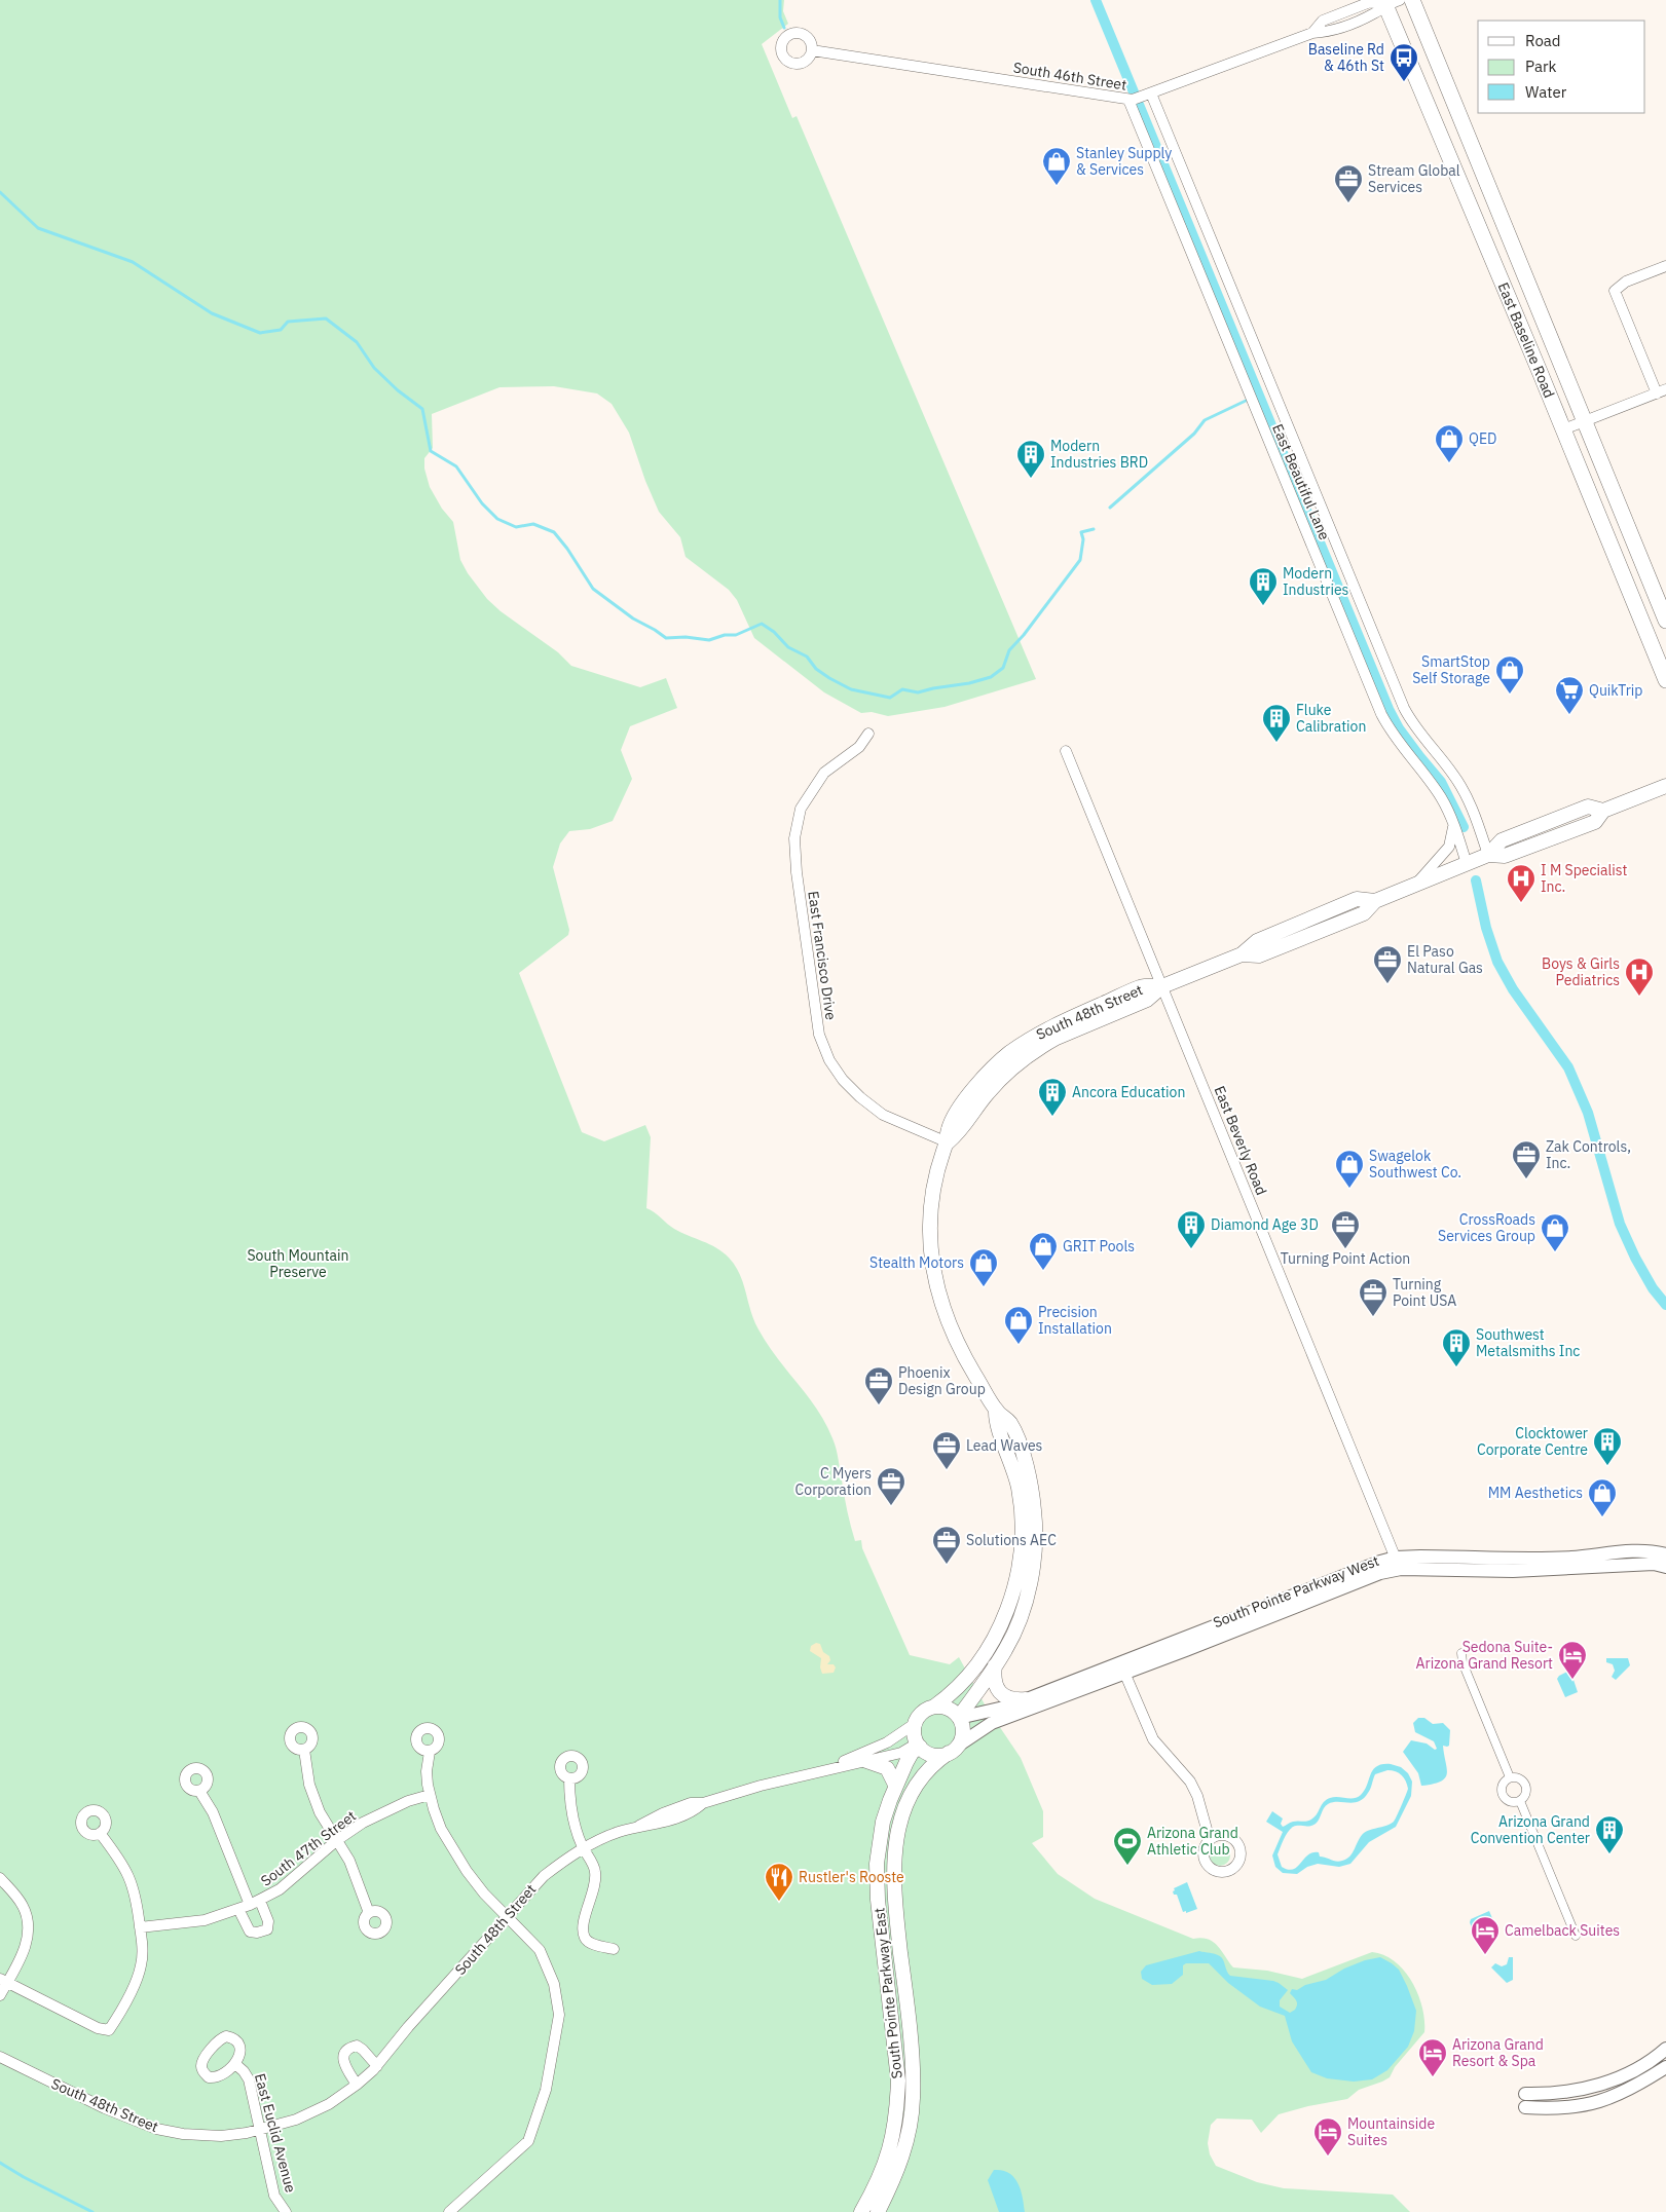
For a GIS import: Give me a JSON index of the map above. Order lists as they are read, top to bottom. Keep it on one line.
{"streets":{"main road":["East Baseline Road","South 48th Street","South Pointe Parkway East"],"street":["South 46th Street","East Beautiful Lane","East Francisco Drive","East Beverly Road","South Pointe Parkway West","South 47th Street","East Euclid Avenue"]},"crossings":[["South 46th Street","East Baseline Road"],["South 46th Street","East Beautiful Lane"],["East Beautiful Lane","South 48th Street"],["East Francisco Drive","South 48th Street"],["South 48th Street","East Beverly Road"],["South 48th Street","South Pointe Parkway West"],["South 48th Street","South Pointe Parkway East"],["South 48th Street","East Euclid Avenue"],["East Beverly Road","South Pointe Parkway West"],["South Pointe Parkway West","South Pointe Parkway East"]],"parks":["South Mountain Preserve"],"places":{"bus stop":["Baseline Rd & 46th St"],"shop":["Stanley Supply & Services","QED","SmartStop Self Storage","Swagelok Southwest Co.","CrossRoads Services Group","GRIT Pools","Stealth Motors","Precision Installation","MM Aesthetics"],"office":["Stream Global Services","El Paso Natural Gas","Zak Controls, Inc.","Turning Point Action","Turning Point USA","Phoenix Design Group","Lead Waves","C Myers Corporation","Solutions AEC"],"building":["Modern Industries BRD","Modern Industries","Fluke Calibration","Ancora Education","Diamond Age 3D","Southwest Metalsmiths Inc","Clocktower Corporate Centre","Arizona Grand Convention Center"],"supermarket":["QuikTrip"],"hospital":["I M Specialist Inc.","Boys & Girls Pediatrics"],"hotel":["Sedona Suite- Arizona Grand Resort","Camelback Suites","Arizona Grand Resort & Spa","Mountainside Suites"],"sports":["Arizona Grand Athletic Club"],"restaurant":["Rustler's Rooste"]},"legend":["Road","Park","Water"]}
